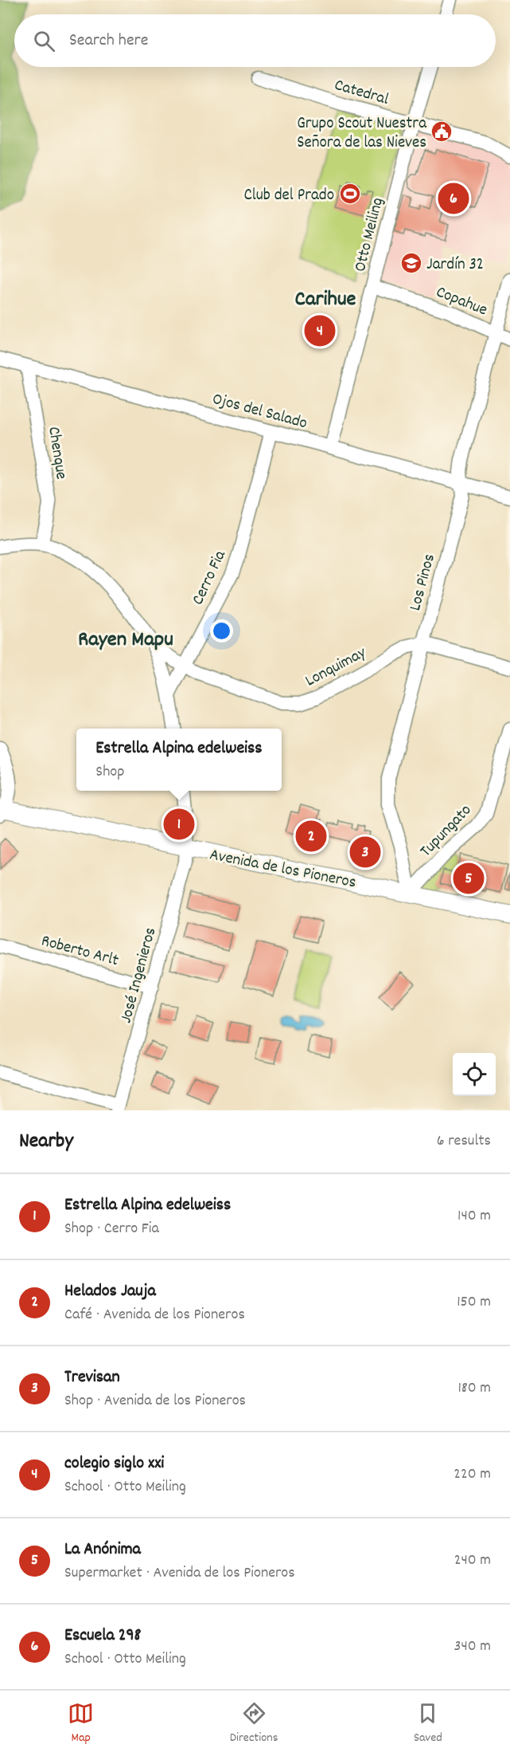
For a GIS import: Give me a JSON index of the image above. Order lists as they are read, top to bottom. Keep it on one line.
{"streets":{"main road":["Avenida de los Pioneros"],"street":["Catedral","Otto Meiling","Copahue","Ojos del Salado","Chenque","Cerro Fia","Los Pinos","Lonquimay","Tupungato","Roberto Arlt","José Ingenieros"]},"crossings":[["Catedral","Otto Meiling"],["Otto Meiling","Copahue"],["Otto Meiling","Ojos del Salado"],["Copahue","Los Pinos"],["Ojos del Salado","Chenque"],["Ojos del Salado","Cerro Fia"],["Ojos del Salado","Los Pinos"],["Chenque","Lonquimay"],["Cerro Fia","Lonquimay"],["Los Pinos","Lonquimay"],["Los Pinos","Tupungato"],["Los Pinos","Avenida de los Pioneros"],["Tupungato","Avenida de los Pioneros"],["Avenida de los Pioneros","José Ingenieros"],["Roberto Arlt","José Ingenieros"]],"districts":["Carihue","Rayen Mapu"],"places":{"public building":["Grupo Scout Nuestra Señora de las Nieves"],"sports":["Club del Prado"],"school or university":["Jardín 32"]},"page":{"search":"Search here","pins":["6","4","1","2","3","5"],"popup":["Estrella Alpina edelweiss","Shop"],"heading":["Nearby","6 results"],"list":[{"mark":"1","name":"Estrella Alpina edelweiss","note":"Shop · Cerro Fia","value":"140 m"},{"mark":"2","name":"Helados Jauja","note":"Café · Avenida de los Pioneros","value":"150 m"},{"mark":"3","name":"Trevisan","note":"Shop · Avenida de los Pioneros","value":"180 m"},{"mark":"4","name":"colegio siglo xxi","note":"School · Otto Meiling","value":"220 m"},{"mark":"5","name":"La Anónima","note":"Supermarket · Avenida de los Pioneros","value":"240 m"},{"mark":"6","name":"Escuela 298","note":"School · Otto Meiling","value":"340 m"}],"nav":["Map","Directions","Saved"]}}
